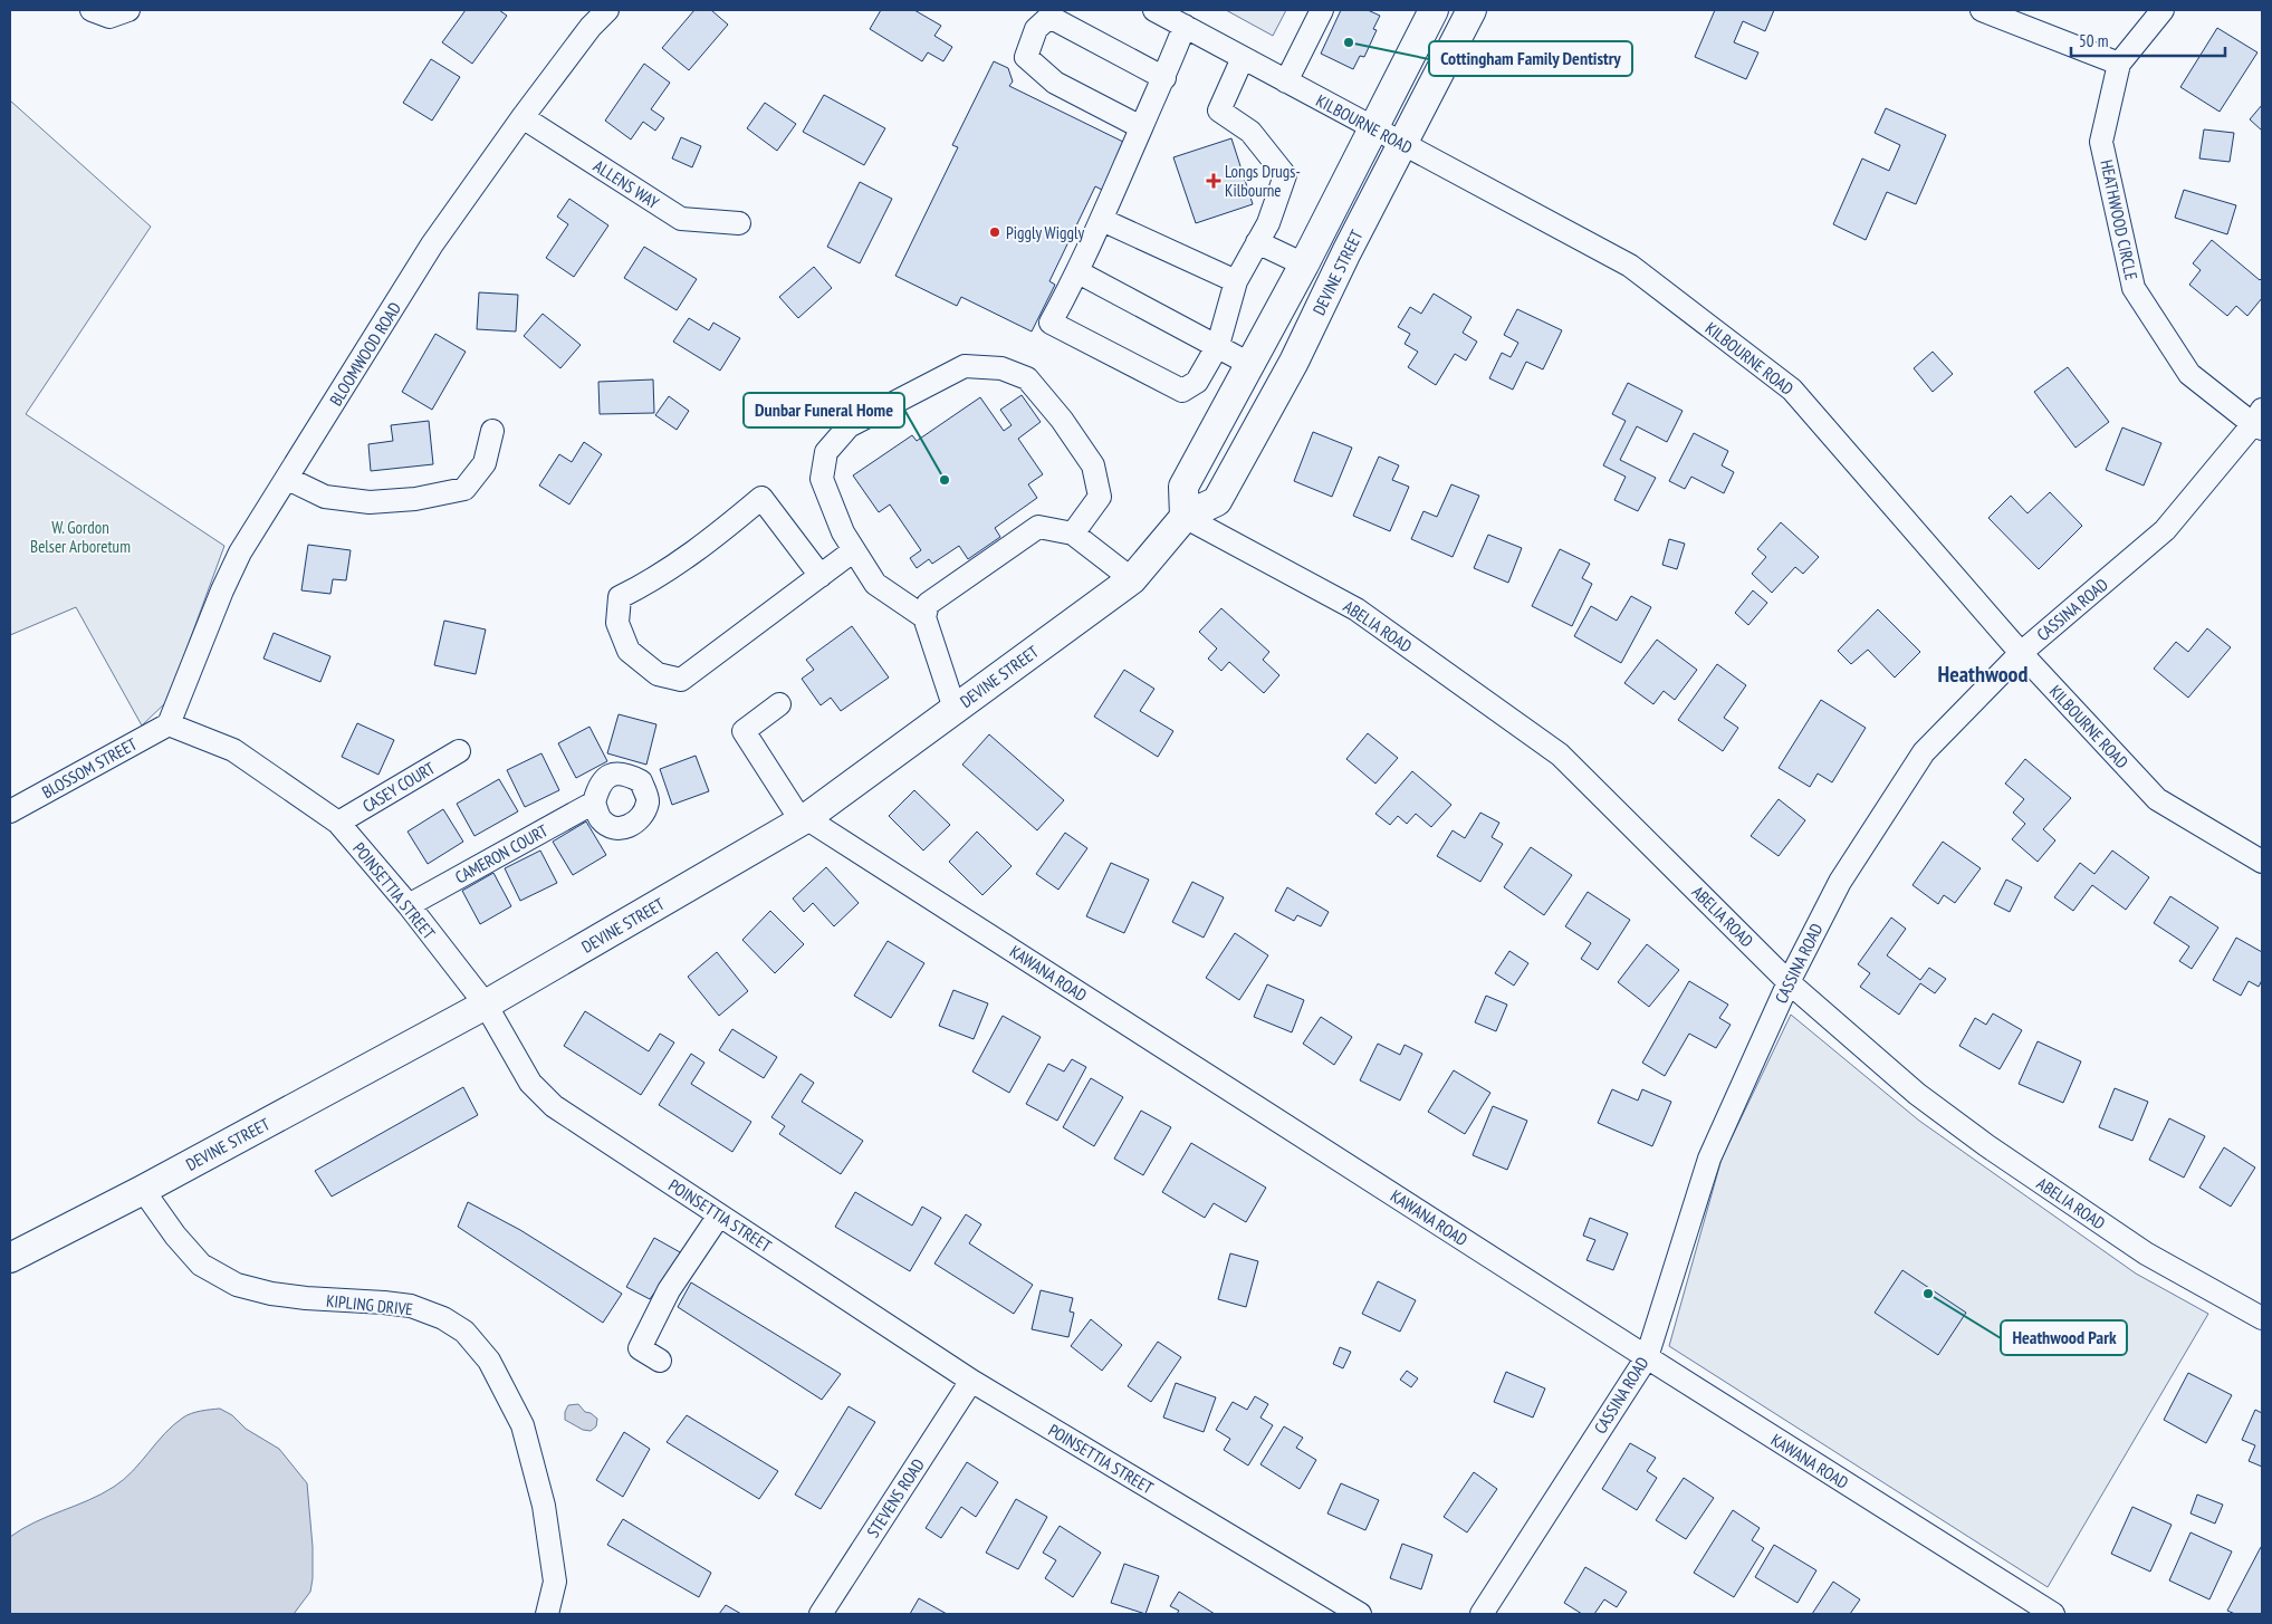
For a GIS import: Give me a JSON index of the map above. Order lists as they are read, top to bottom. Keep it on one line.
{"streets":{"main road":["DEVINE STREET"],"street":["KILBOURNE ROAD","ALLENS WAY","HEATHWOOD CIRCLE","BLOOMWOOD ROAD","CASSINA ROAD","ABELIA ROAD","BLOSSOM STREET","CASEY COURT","CAMERON COURT","POINSETTIA STREET","KAWANA ROAD","KIPLING DRIVE","STEVENS ROAD"]},"crossings":[["KILBOURNE ROAD","DEVINE STREET"],["KILBOURNE ROAD","CASSINA ROAD"],["ALLENS WAY","BLOOMWOOD ROAD"],["HEATHWOOD CIRCLE","CASSINA ROAD"],["DEVINE STREET","ABELIA ROAD"],["DEVINE STREET","POINSETTIA STREET"],["DEVINE STREET","KAWANA ROAD"],["DEVINE STREET","KIPLING DRIVE"],["BLOOMWOOD ROAD","BLOSSOM STREET"],["BLOOMWOOD ROAD","POINSETTIA STREET"],["CASSINA ROAD","ABELIA ROAD"],["CASSINA ROAD","KAWANA ROAD"],["BLOSSOM STREET","POINSETTIA STREET"],["CASEY COURT","POINSETTIA STREET"],["CAMERON COURT","POINSETTIA STREET"],["POINSETTIA STREET","STEVENS ROAD"]],"districts":["Heathwood"],"parks":["W. Gordon Belser Arboretum"],"places":{"other":["Cottingham Family Dentistry","Piggly Wiggly","Dunbar Funeral Home","Heathwood Park"],"health":["Longs Drugs- Kilbourne"]},"scale_bar":"50 m"}
